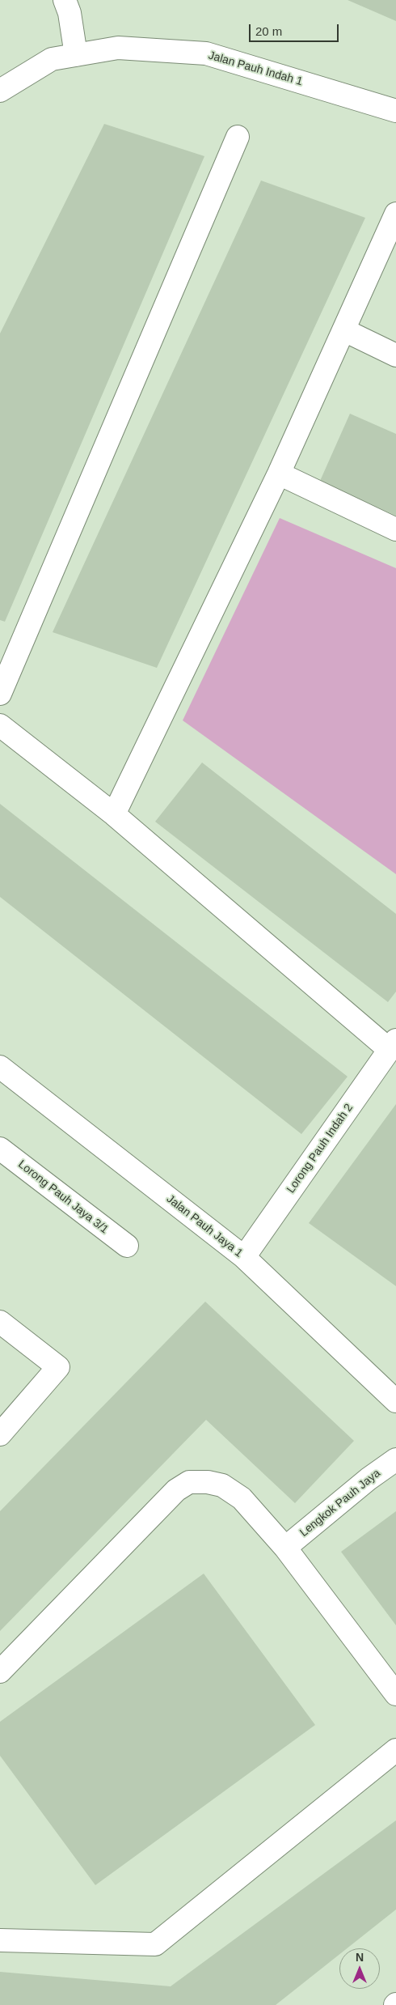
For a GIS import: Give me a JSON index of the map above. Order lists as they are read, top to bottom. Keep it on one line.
{"streets":{"street":["Jalan Pauh Indah 1","Lorong Pauh Indah 2","Lorong Pauh Jaya 3/1","Jalan Pauh Jaya 1","Lengkok Pauh Jaya"]},"crossings":[["Lorong Pauh Indah 2","Jalan Pauh Jaya 1"]],"scale_bar":"20 m","north":"top"}
